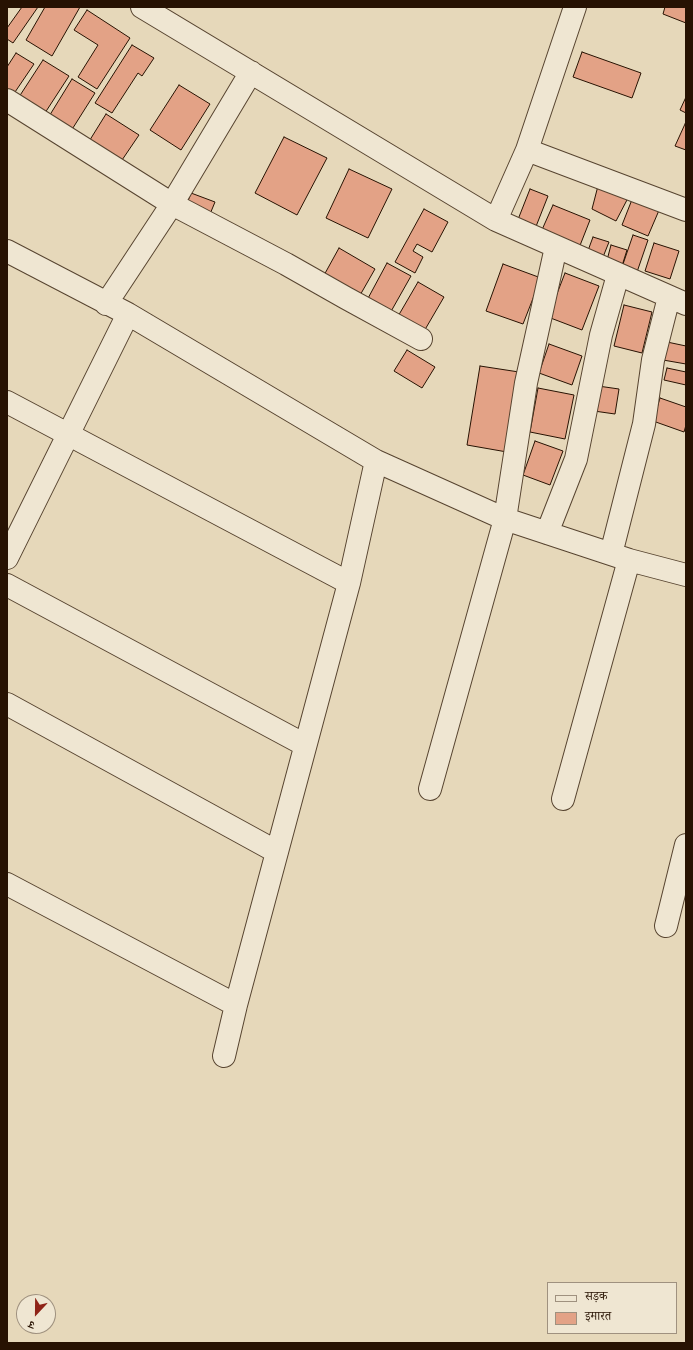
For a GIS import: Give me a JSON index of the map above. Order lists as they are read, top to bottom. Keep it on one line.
{"legend":["सड़क","इमारत"],"north":"bottom"}
